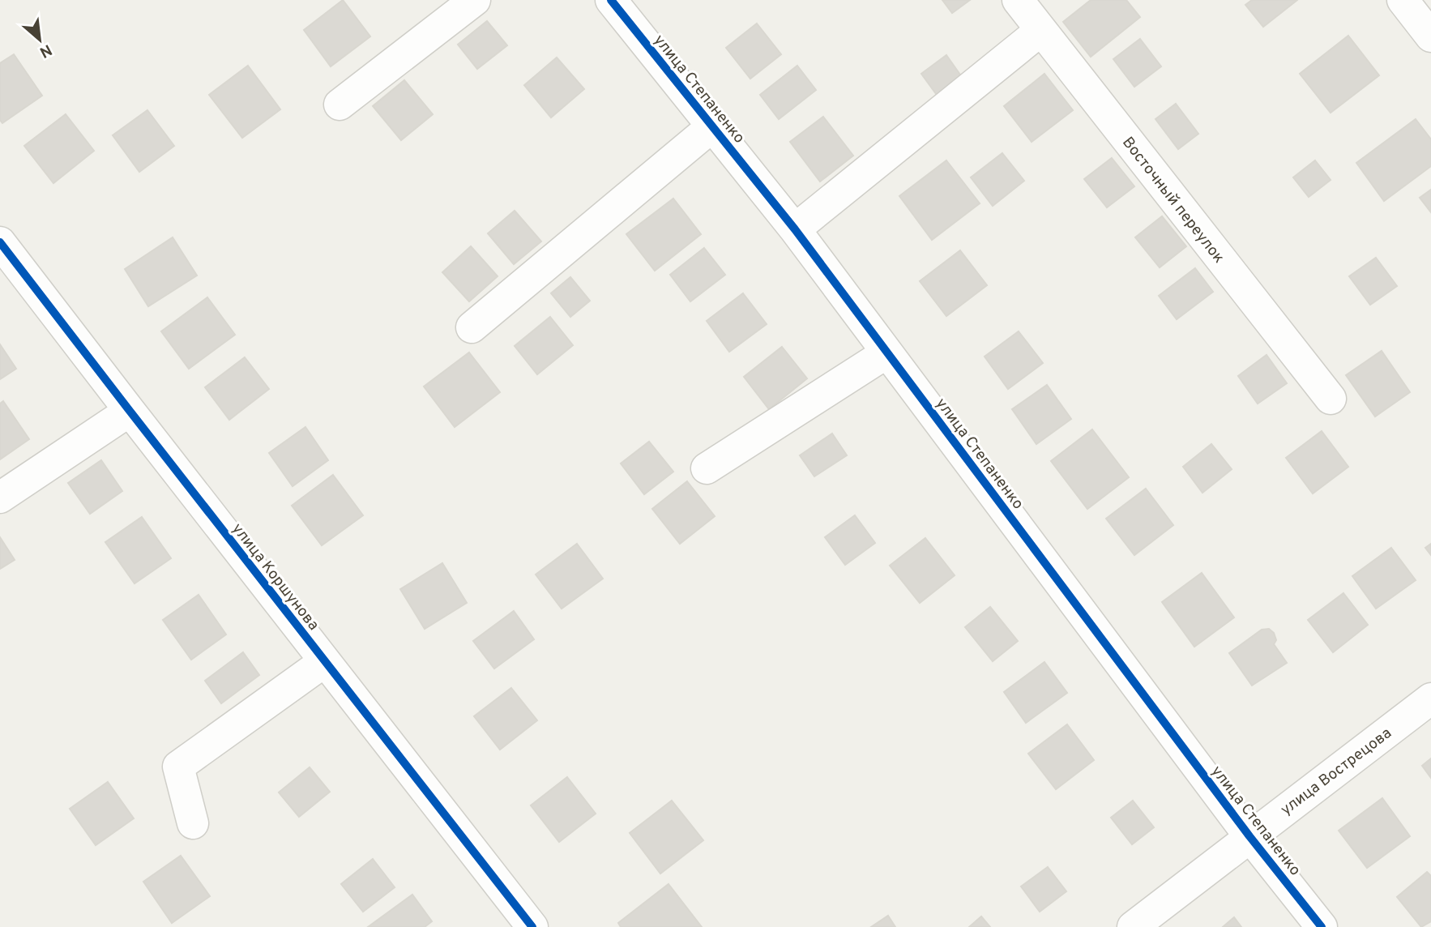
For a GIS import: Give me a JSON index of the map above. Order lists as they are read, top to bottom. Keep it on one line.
{"streets":{"street":["улица Степаненко","Восточный переулок","улица Коршунова","улица Вострецова"]},"crossings":[["улица Степаненко","улица Вострецова"]],"north":"bottom right"}
